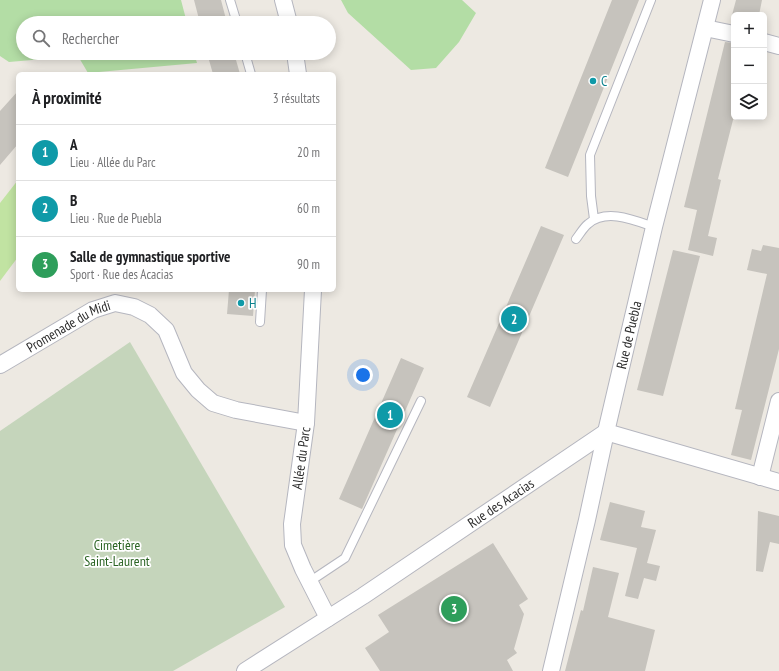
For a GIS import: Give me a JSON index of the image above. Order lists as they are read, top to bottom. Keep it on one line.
{"streets":{"street":["Promenade du Midi","Rue de Puebla","Allée du Parc","Rue des Acacias"]},"crossings":[["Promenade du Midi","Allée du Parc"],["Rue de Puebla","Rue des Acacias"],["Allée du Parc","Rue des Acacias"]],"parks":["Cimetière Saint-Laurent"],"places":["C","H"],"page":{"map_buttons":["+","−"],"search":"Rechercher","heading":["À proximité","3 résultats"],"list":[{"mark":"1","name":"A","note":"Lieu · Allée du Parc","value":"20 m"},{"mark":"2","name":"B","note":"Lieu · Rue de Puebla","value":"60 m"},{"mark":"3","name":"Salle de gymnastique sportive","note":"Sport · Rue des Acacias","value":"90 m"}],"pins":["2","1","3"]}}
